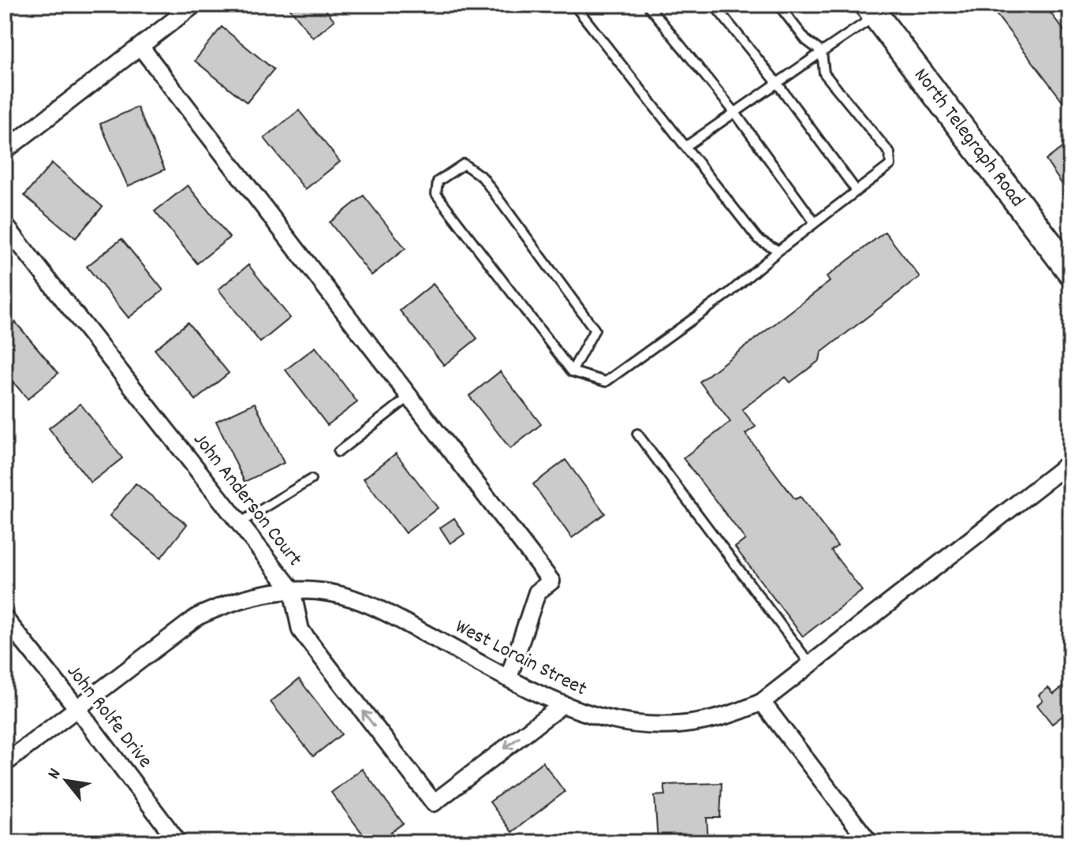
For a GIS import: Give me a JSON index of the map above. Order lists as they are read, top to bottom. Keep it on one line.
{"streets":{"main road":["North Telegraph Road"],"street":["John Anderson Court","West Lorain Street","John Rolfe Drive"]},"crossings":[["John Anderson Court","West Lorain Street"],["West Lorain Street","John Rolfe Drive"]],"north":"top left"}
